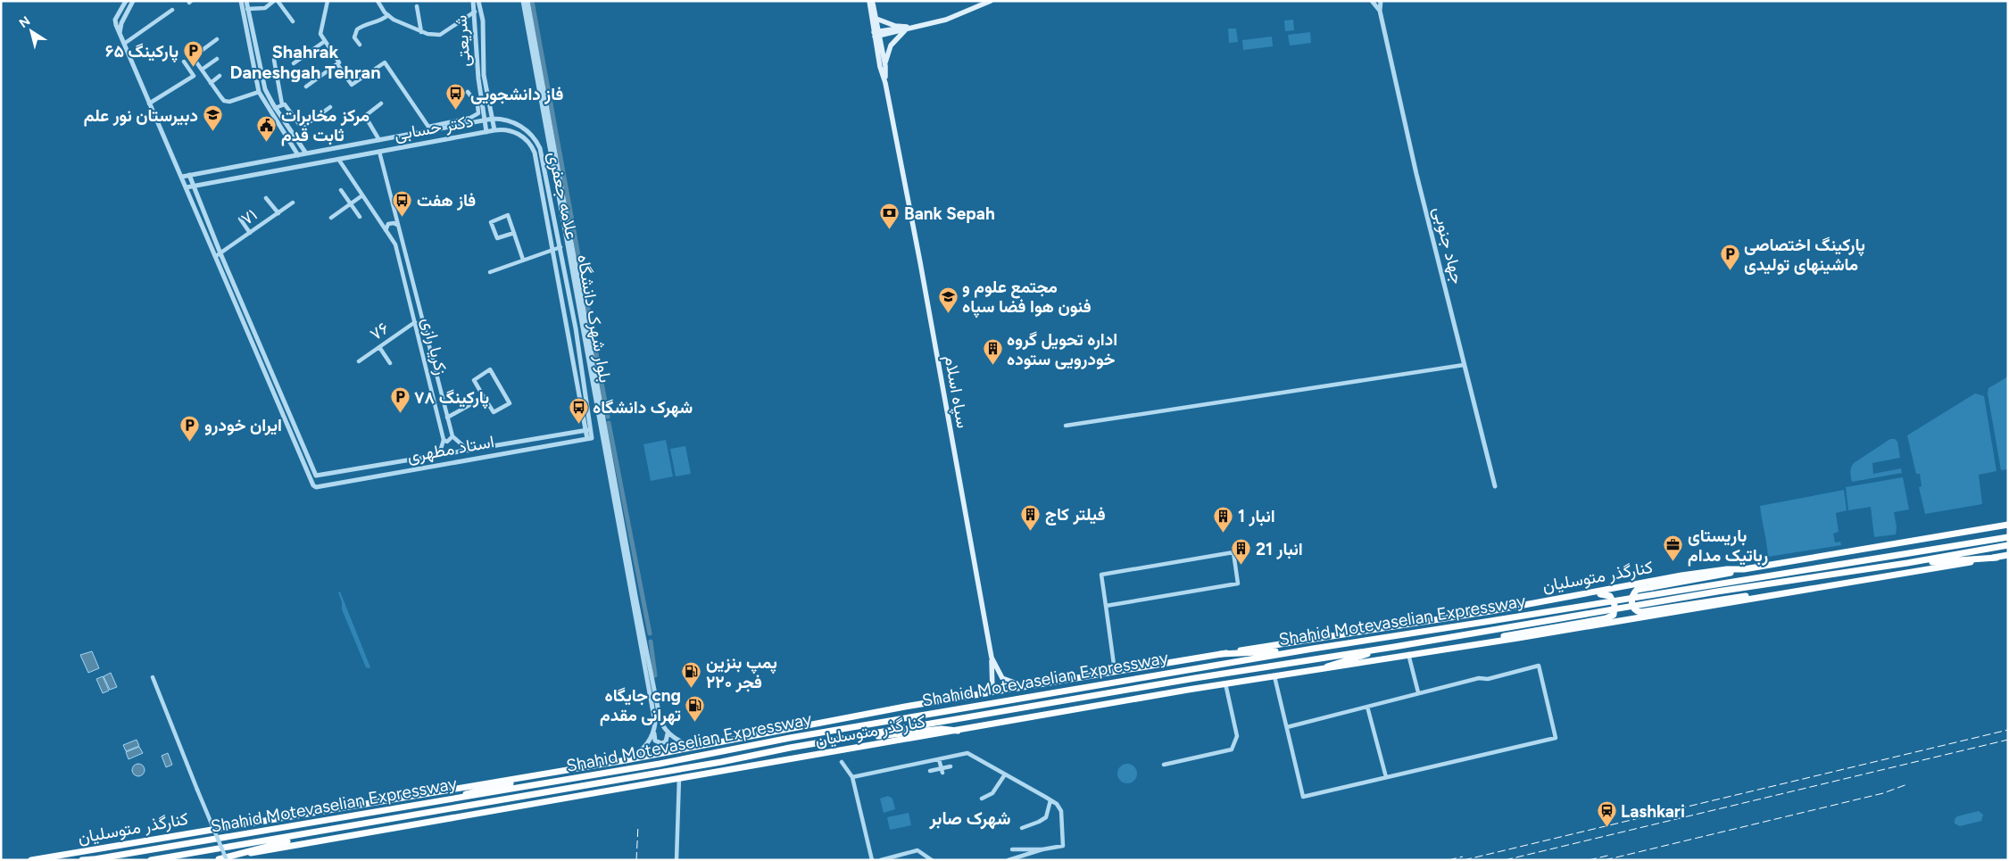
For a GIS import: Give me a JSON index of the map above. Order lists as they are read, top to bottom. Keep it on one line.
{"streets":{"highway":["Shahid Motevaselian Expressway"],"main road":["سپاه اسلام","کنارگذر متوسلیان"],"street":["شریعتی","دکتر حسابی","علامه جعفری","۷۱","جهاد جنوبی","بلوار شهرک دانشگاه","۷۶","زکریا رازی","استاد مطهری"]},"crossings":[["شریعتی","دکتر حسابی"],["شریعتی","علامه جعفری"],["دکتر حسابی","علامه جعفری"],["دکتر حسابی","زکریا رازی"],["علامه جعفری","استاد مطهری"],["۷۶","زکریا رازی"],["سپاه اسلام","کنارگذر متوسلیان"]],"districts":["Shahrak Daneshgah Tehran","شهرک صابر"],"places":{"parking":["پارکینگ ۶۵","پارکینگ اختصاصی ماشینهای تولیدی","پارکینگ ۷۸","ایران خودرو"],"bus stop":["فاز دانشجویی","فاز هفت","شهرک دانشگاه"],"school or university":["دبیرستان نور علم","مجتمع علوم و فنون هوا فضا سپاه"],"public building":["مرکز مخابرات ثابت قدم"],"bank":["Bank Sepah"],"building":["اداره تحویل گروه خودرویی ستوده","فیلتر کاج","انبار 1","انبار 21"],"office":["باریستای رباتیک مدام"],"fuel station":["پمپ بنزین ۲۲۰ فجر","جایگاه cng تهرانی مقدم"],"station":["Lashkari"]},"north":"top left"}
